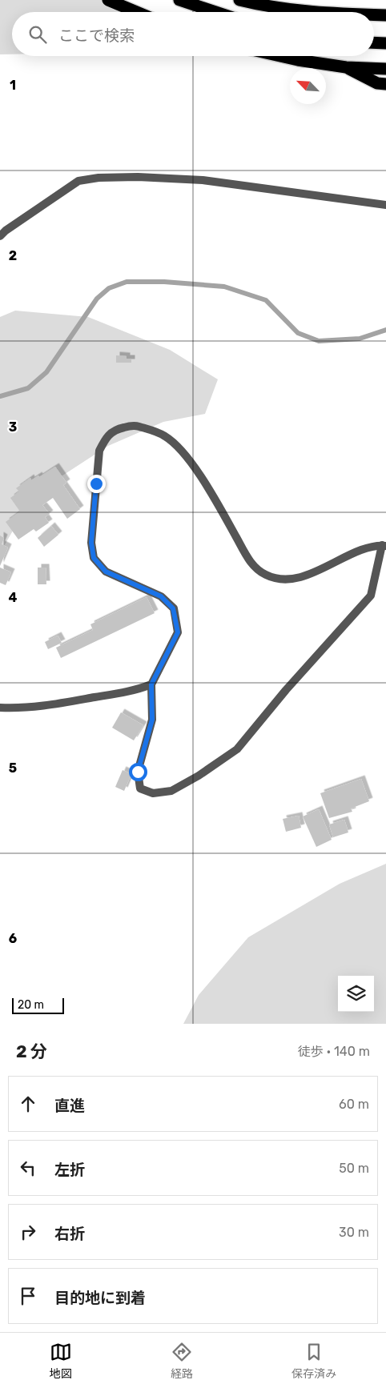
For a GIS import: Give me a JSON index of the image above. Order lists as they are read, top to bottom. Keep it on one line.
{"scale_bar":"20 m","north":"top left","page":{"search":"ここで検索","scale":"20 m","heading":["2 分","徒歩 · 140 m"],"list":[["直進","60 m"],["左折","50 m"],["右折","30 m"],"目的地に到着"],"nav":["地図","経路","保存済み"]},"grid":{"rows":["1","2","3","4","5","6"]}}
